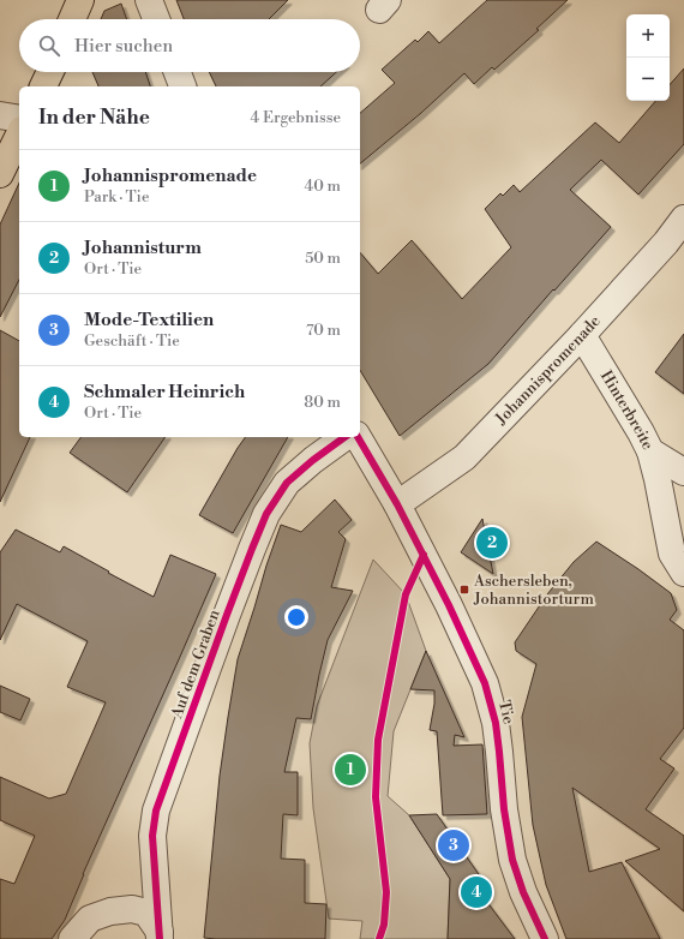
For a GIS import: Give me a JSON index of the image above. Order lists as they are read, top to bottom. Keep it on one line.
{"streets":{"street":["Johannispromenade","Hinterbreite","Auf dem Graben","Tie"]},"crossings":[["Johannispromenade","Hinterbreite"],["Johannispromenade","Tie"]],"places":{"transit":["Aschersleben, Johannistorturm"]},"page":{"map_buttons":["+","−"],"search":"Hier suchen","heading":["In der Nähe","4 Ergebnisse"],"list":[{"mark":"1","name":"Johannispromenade","note":"Park · Tie","value":"40 m"},{"mark":"2","name":"Johannisturm","note":"Ort · Tie","value":"50 m"},{"mark":"3","name":"Mode-Textilien","note":"Geschäft · Tie","value":"70 m"},{"mark":"4","name":"Schmaler Heinrich","note":"Ort · Tie","value":"80 m"}],"pins":["2","1","3","4"]}}
